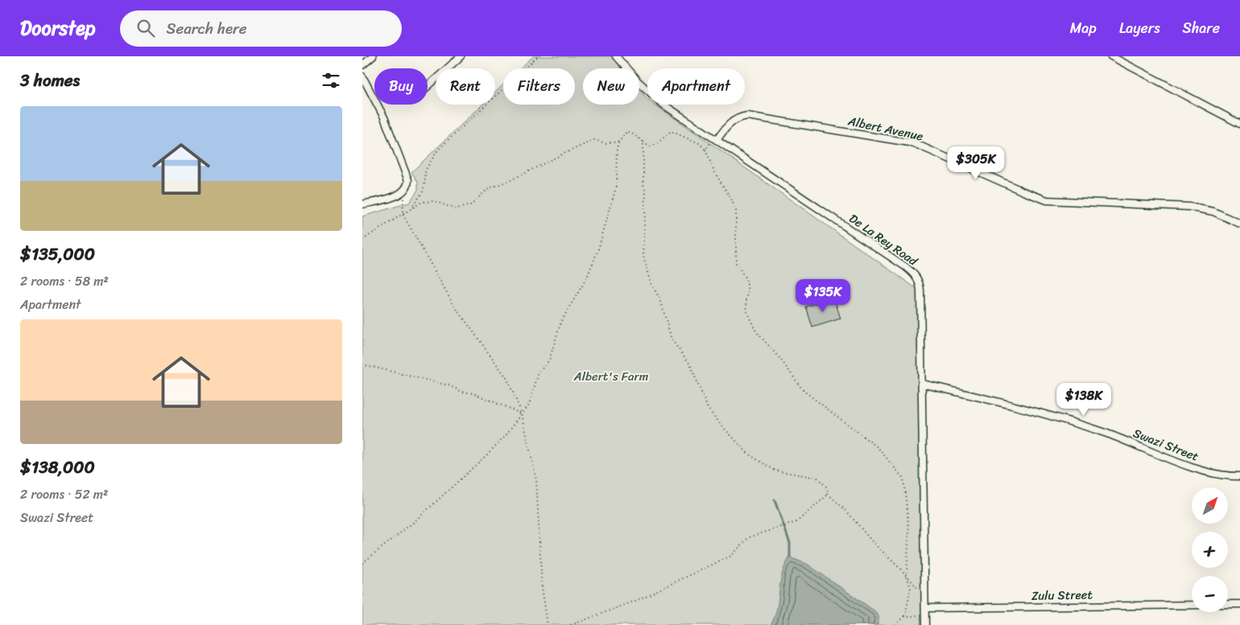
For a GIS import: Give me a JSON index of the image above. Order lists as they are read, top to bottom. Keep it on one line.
{"streets":{"street":["Albert Avenue","De La Rey Road","Swazi Street","Zulu Street"]},"crossings":[["Albert Avenue","De La Rey Road"],["De La Rey Road","Swazi Street"],["De La Rey Road","Zulu Street"]],"parks":["Albert's Farm"],"north":"top right","page":{"header":"Doorstep","search":"Search here","nav":["Map","Layers","Share"],"heading":"3 homes","chip":["Buy","Rent","Filters","New","Apartment"],"list":[{"name":"$135,000","note":"2 rooms · 58 m² · Apartment"},{"name":"$138,000","note":"2 rooms · 52 m² · Swazi Street"}],"price":["$305K","$135K","$138K"],"map_buttons":["+","−"]}}
